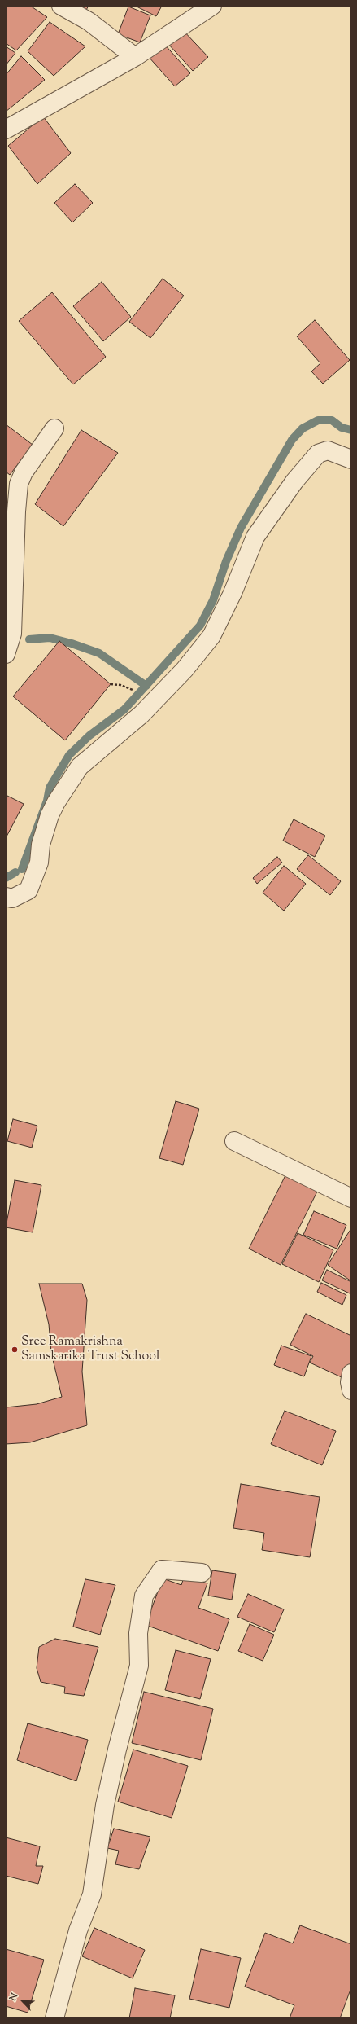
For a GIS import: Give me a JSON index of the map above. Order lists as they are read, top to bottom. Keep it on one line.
{"places":["Sree Ramakrishna Samskarika Trust School"],"north":"top left"}
